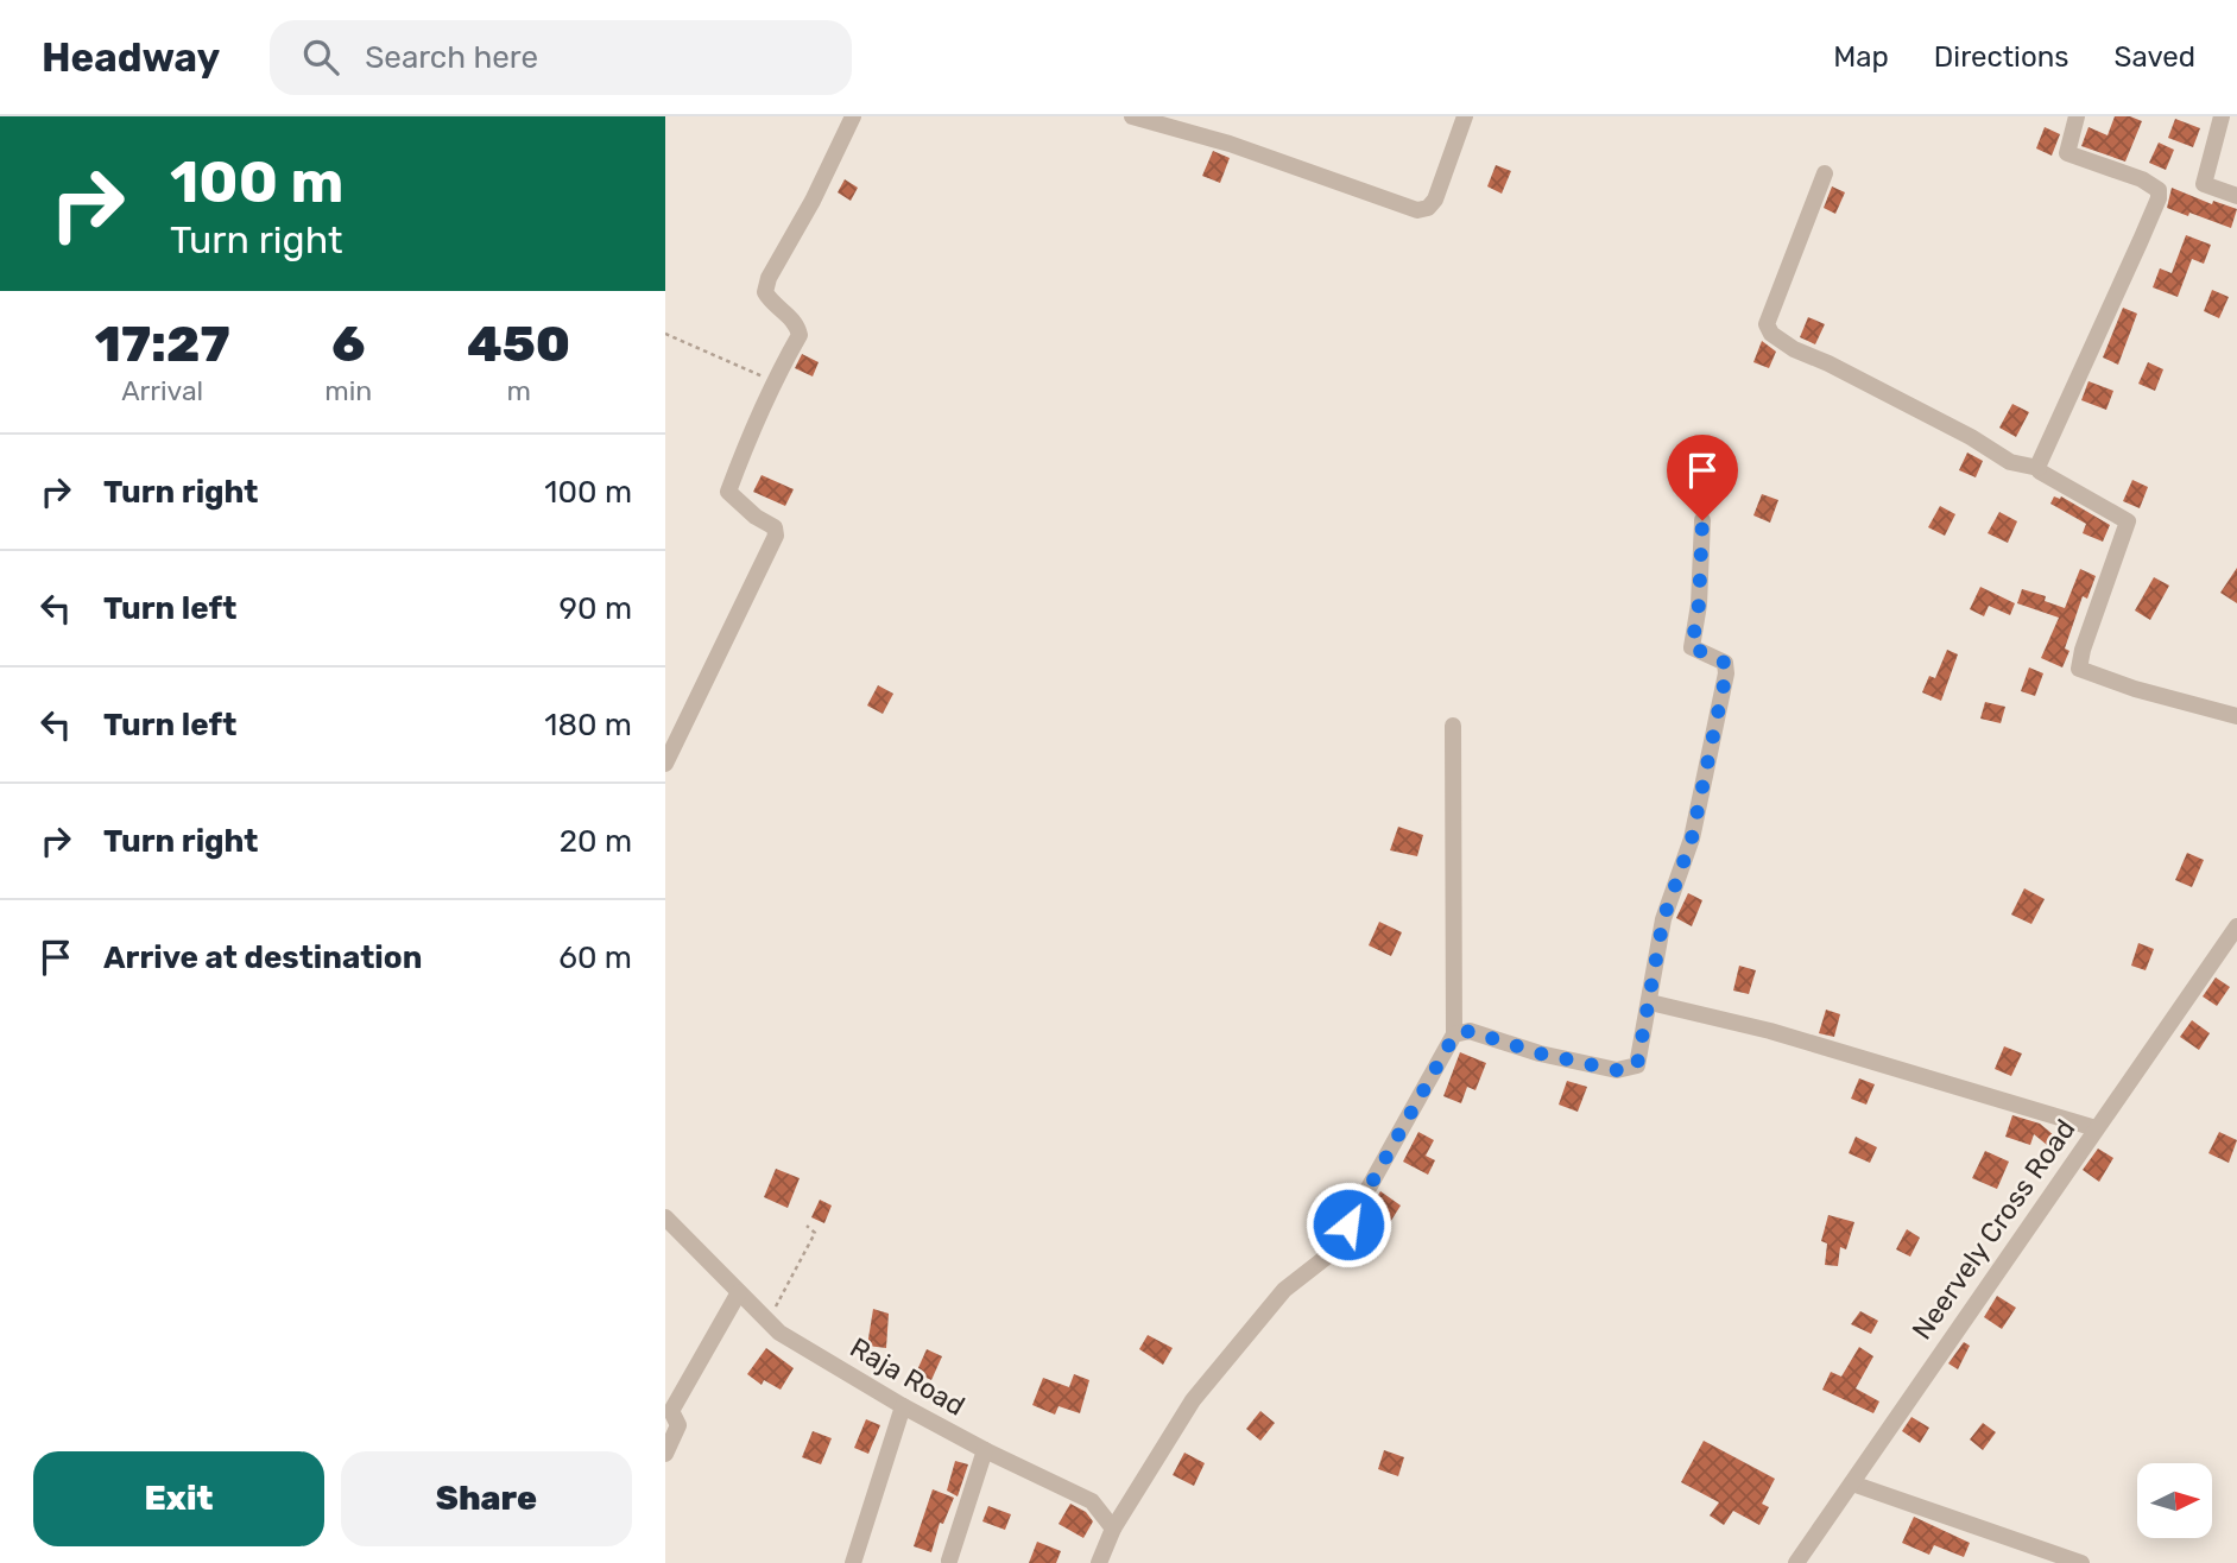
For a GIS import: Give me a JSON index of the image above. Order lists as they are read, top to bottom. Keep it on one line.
{"streets":{"street":["Neervely Cross Road","Raja Road"]},"north":"right","page":{"header":"Headway","search":"Search here","nav":["Map","Directions","Saved"],"turn":["100 m","Turn right"],"eta":["17:27","Arrival","6","min","450","m"],"list":[{"name":"Turn right","value":"100 m"},{"name":"Turn left","value":"90 m"},{"name":"Turn left","value":"180 m"},{"name":"Turn right","value":"20 m"},{"name":"Arrive at destination","value":"60 m"}],"buttons":["Exit","Share"]}}
